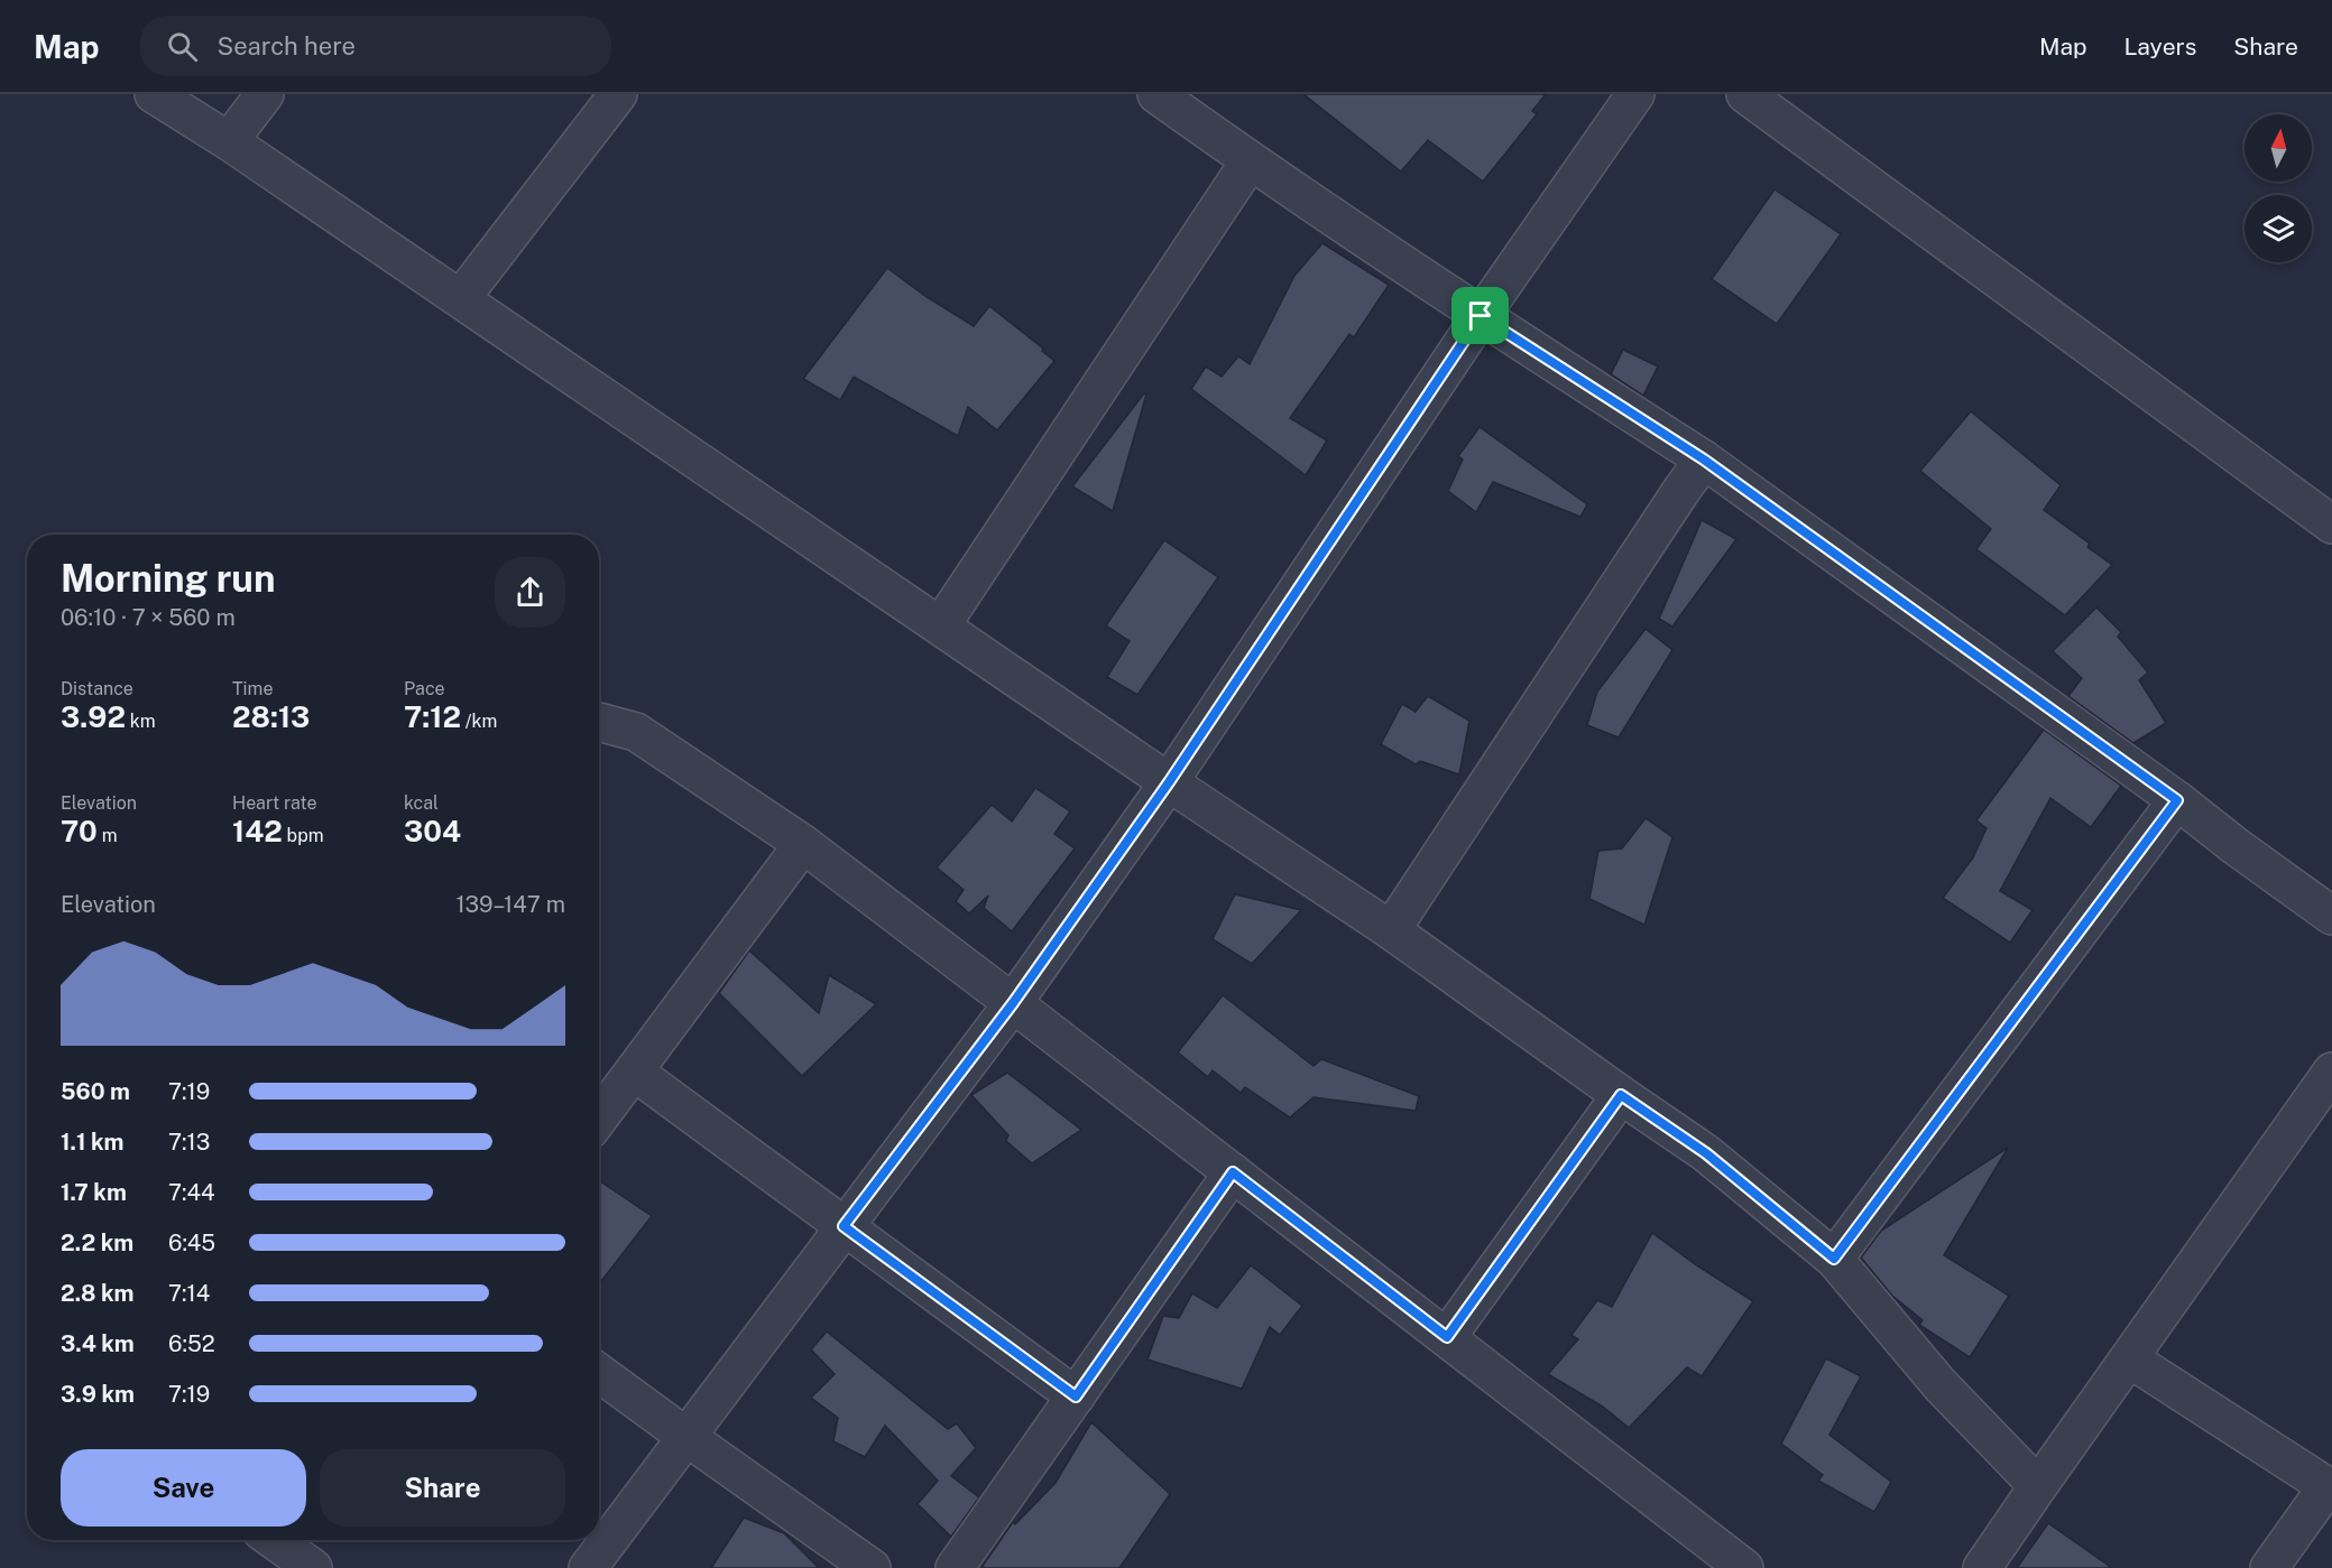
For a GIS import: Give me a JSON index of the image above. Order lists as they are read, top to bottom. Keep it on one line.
{"north":"top","page":{"header":"Map","search":"Search here","nav":["Map","Layers","Share"],"heading":["Morning run","06:10 · 7 × 560 m"],"stats":[["Distance","3.92 km"],["Time","28:13"],["Pace","7:12 /km"],["Elevation","70 m"],["Heart rate","142 bpm"],["kcal","304"]],"chart":["Elevation","139–147 m"],"list":[{"name":"560 m","note":"7:19"},{"name":"1.1 km","note":"7:13"},{"name":"1.7 km","note":"7:44"},{"name":"2.2 km","note":"6:45"},{"name":"2.8 km","note":"7:14"},{"name":"3.4 km","note":"6:52"},{"name":"3.9 km","note":"7:19"}],"buttons":["Save","Share"]}}
